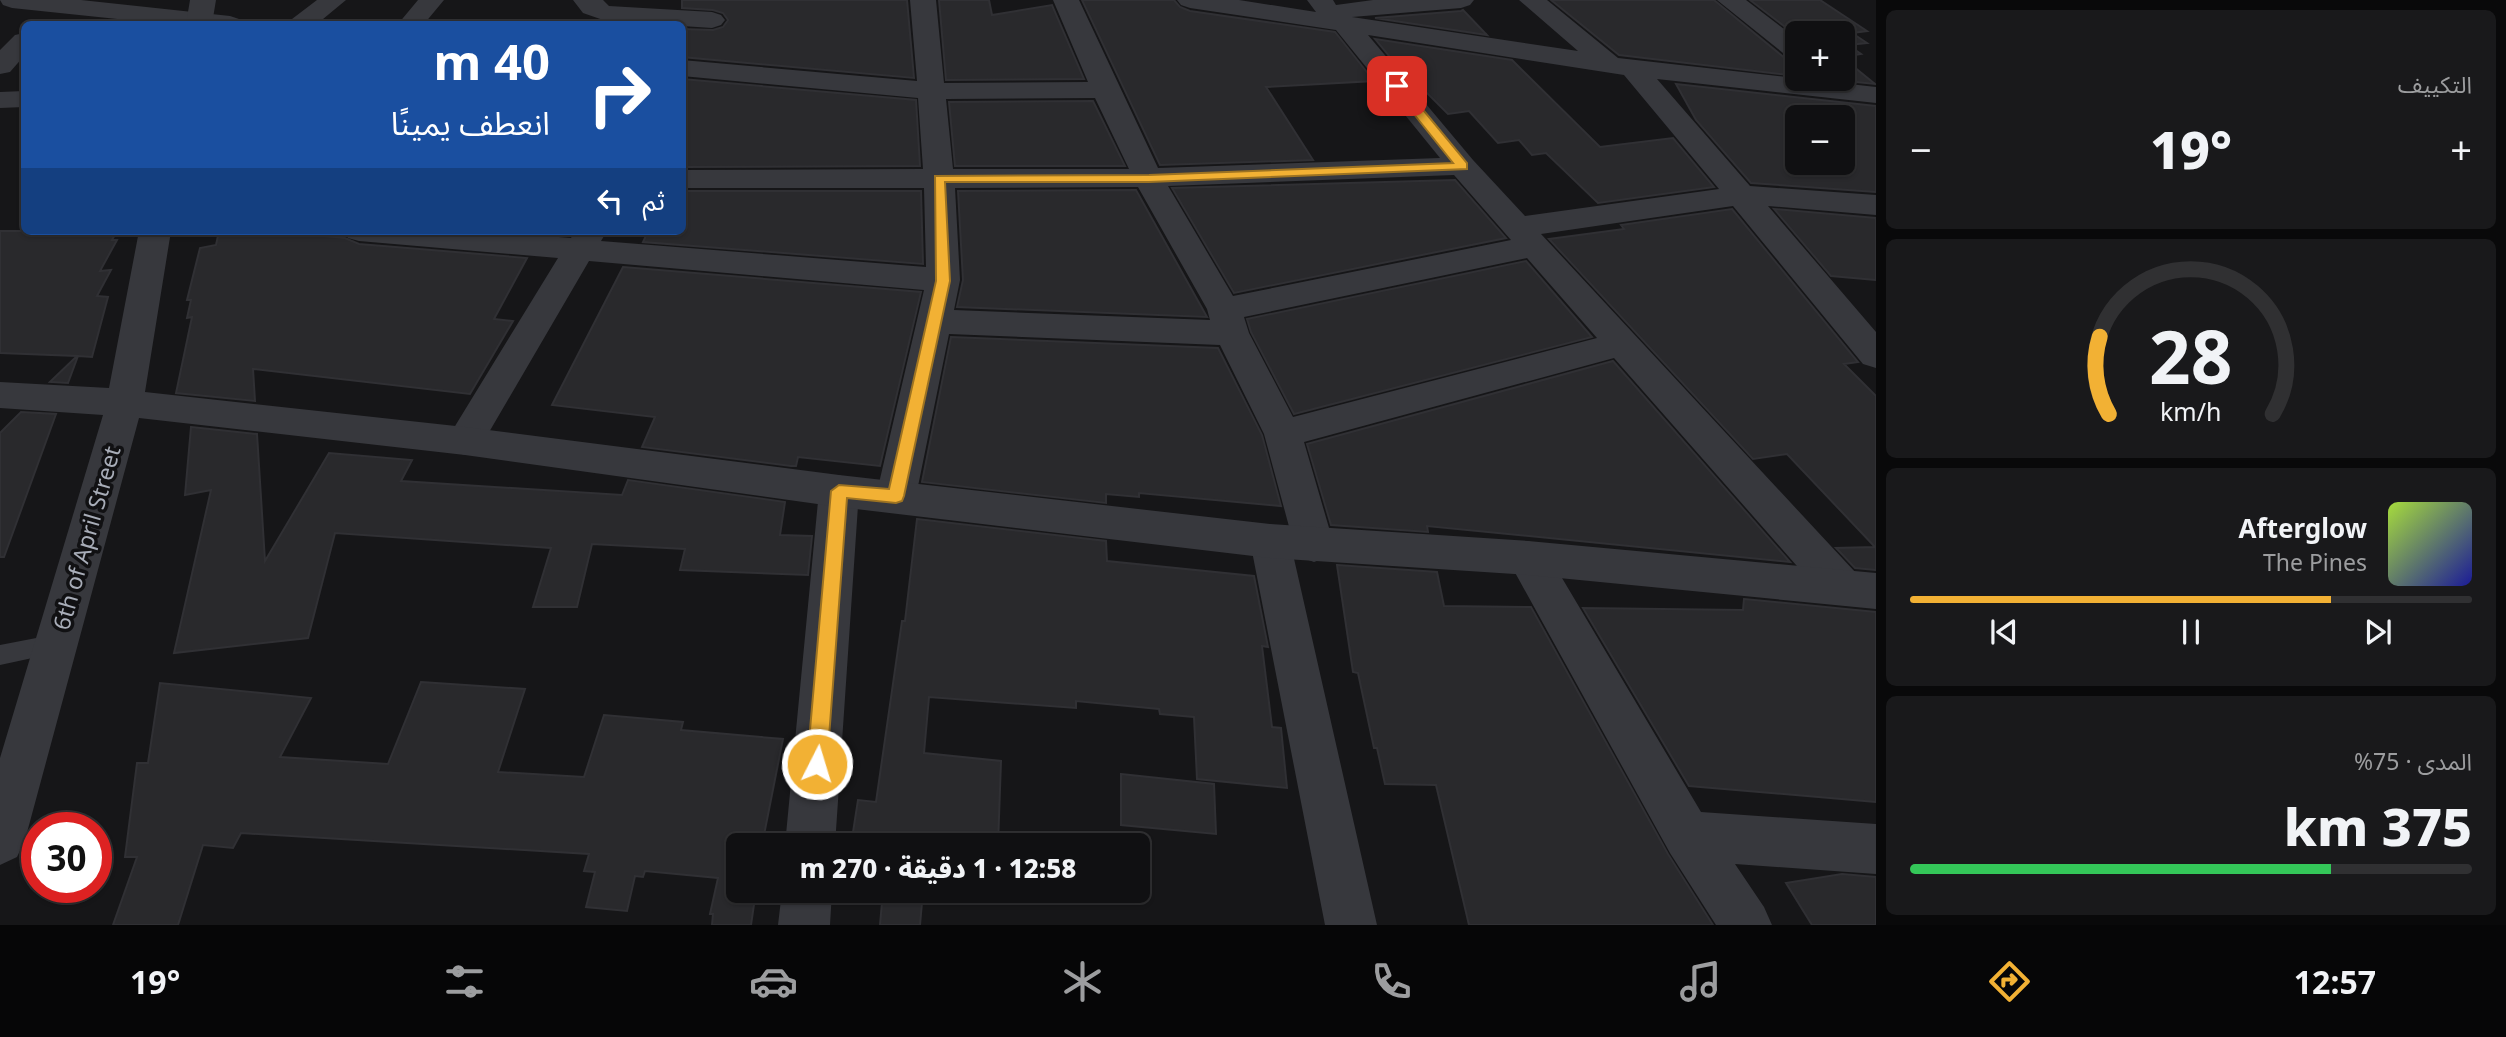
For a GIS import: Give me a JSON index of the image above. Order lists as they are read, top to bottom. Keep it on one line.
{"streets":{"street":["6th of April Street"]},"page":{"tile":["التكييف",["المدى · 75%","375 km"]],"map_buttons":["+","−"],"turn":["40 m","انعطف يمينًا"],"heat":["−","19°","+"],"then":"ثم","song":["Afterglow","The Pines"],"limit":"30","trip":"12:58 · 1 دقيقة · 270 m","tabs":["12:57","19°"],"gauge":["28","km/h"]}}
